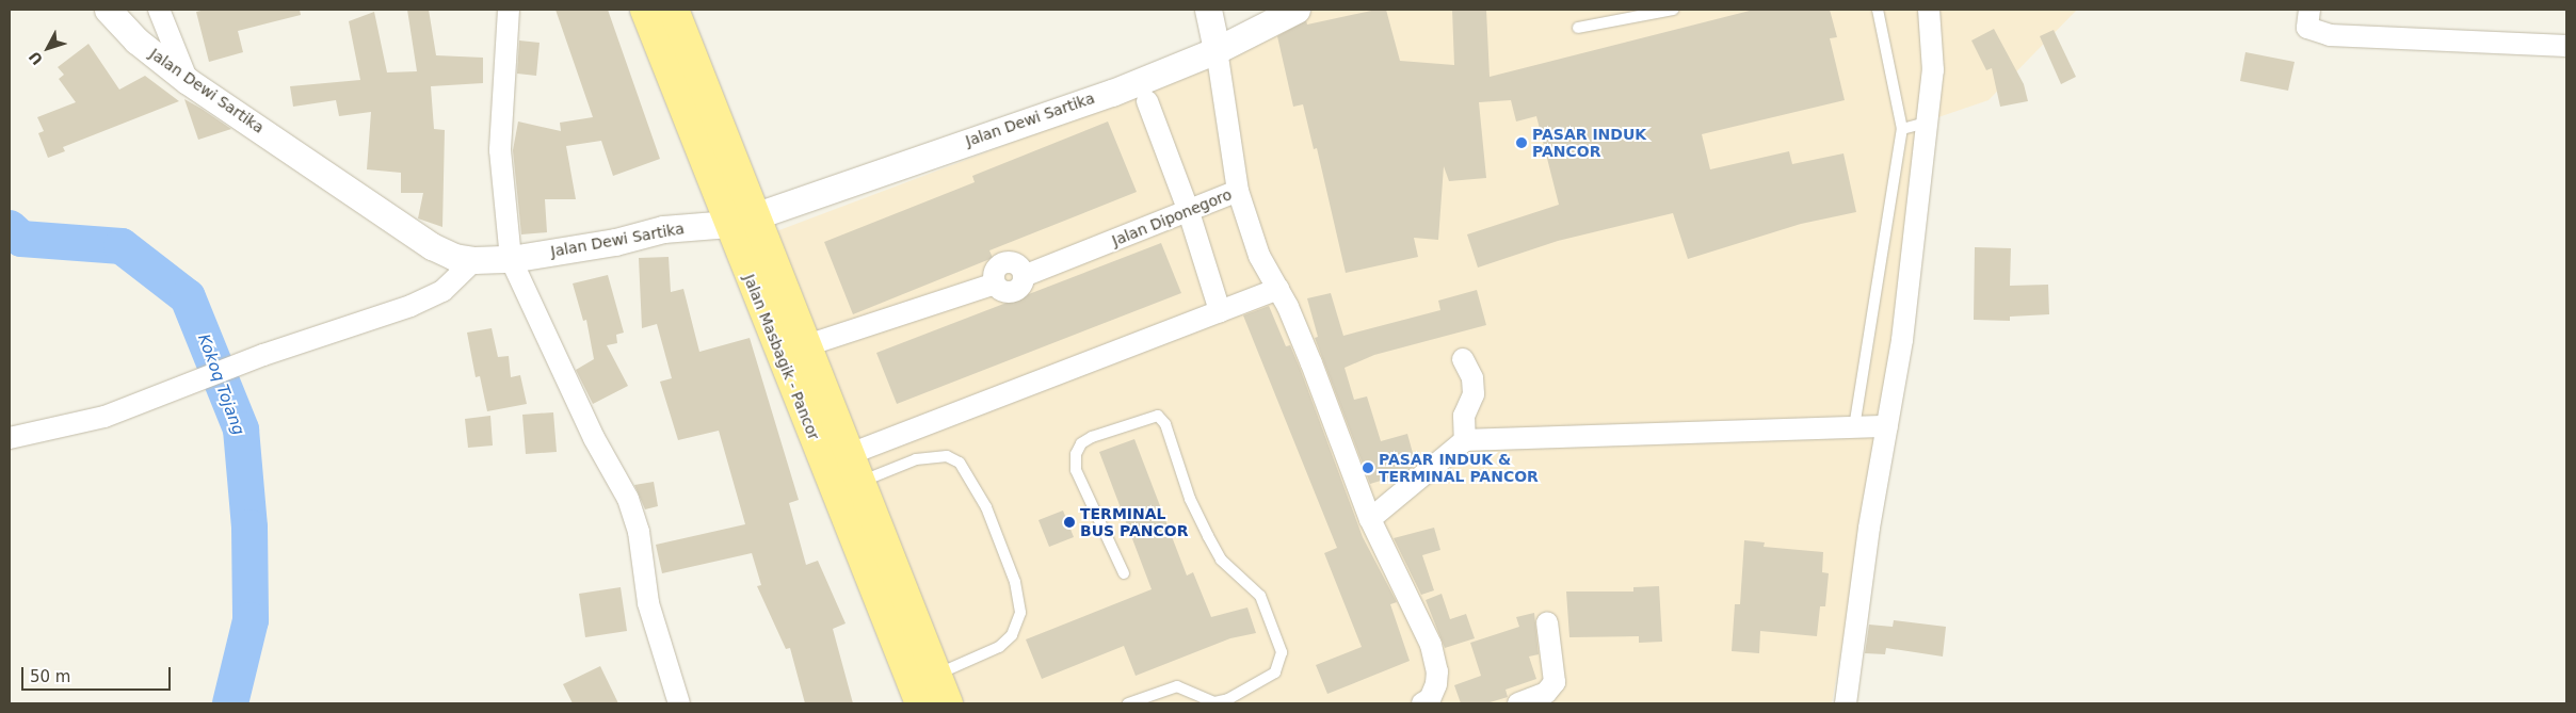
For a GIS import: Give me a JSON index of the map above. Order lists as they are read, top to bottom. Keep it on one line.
{"streets":{"main road":["Jalan Masbagik - Pancor"],"street":["Jalan Dewi Sartika","Jalan Diponegoro"]},"crossings":[["Jalan Dewi Sartika","Jalan Diponegoro"],["Jalan Dewi Sartika","Jalan Masbagik - Pancor"],["Jalan Diponegoro","Jalan Masbagik - Pancor"]],"water":["Kokoq Tojang"],"places":["PASAR INDUK PANCOR","PASAR INDUK & TERMINAL PANCOR","TERMINAL BUS PANCOR"],"scale_bar":"50 m","north":"bottom left"}
